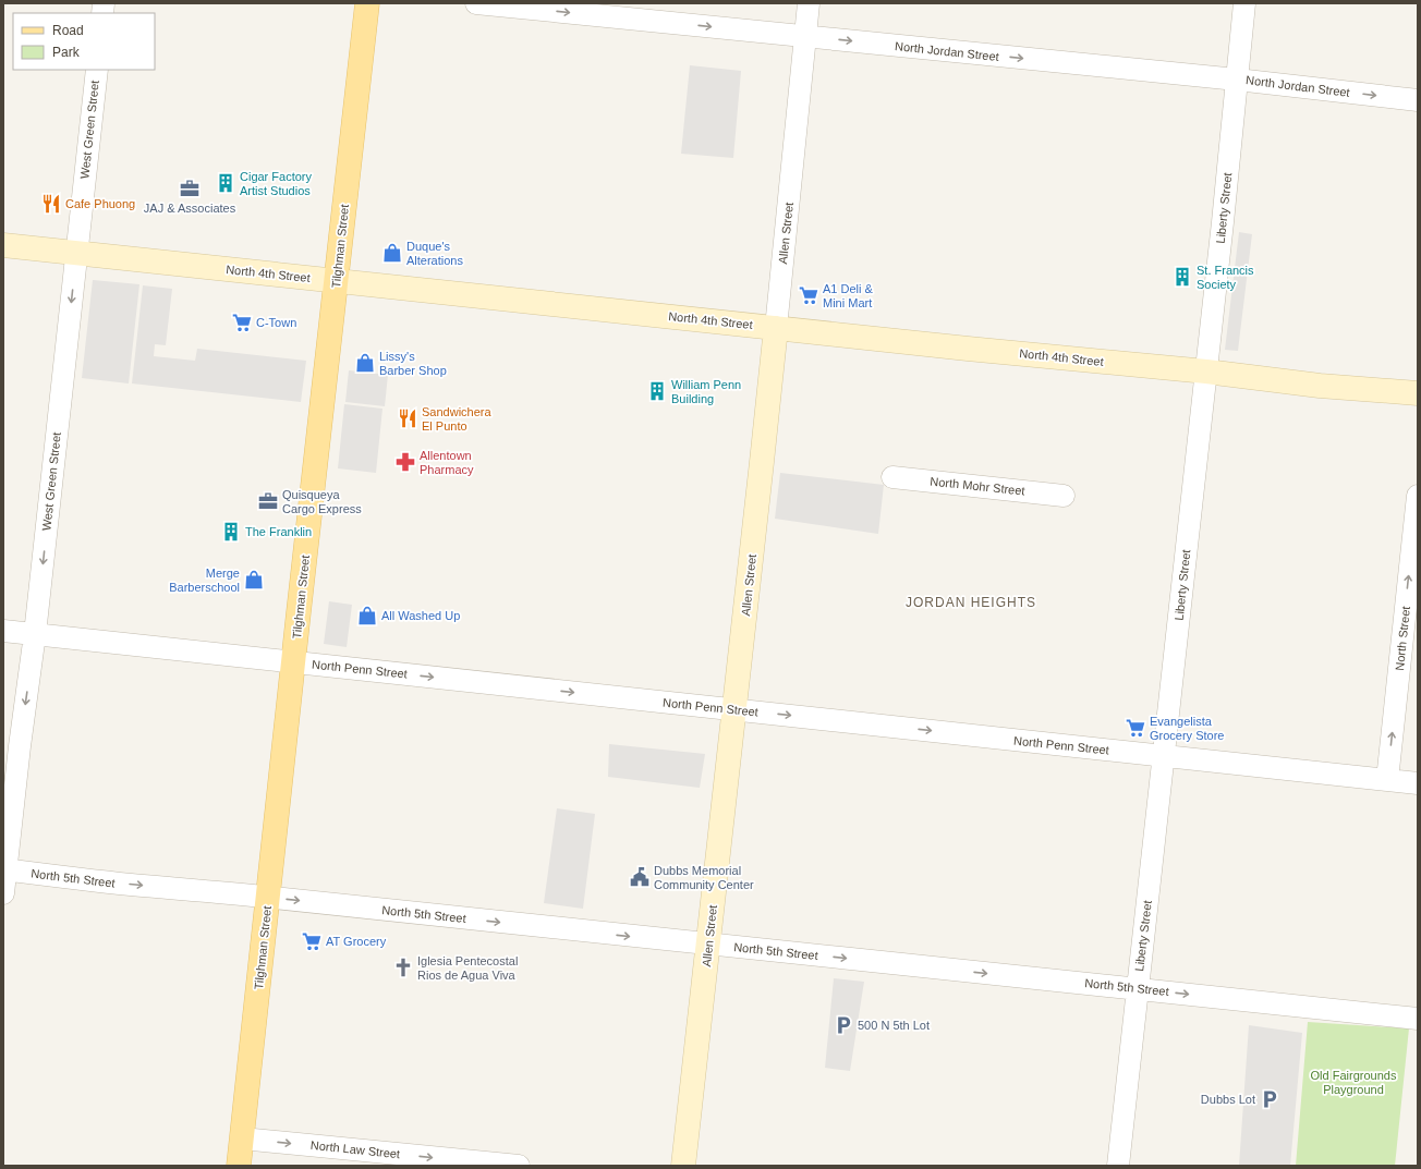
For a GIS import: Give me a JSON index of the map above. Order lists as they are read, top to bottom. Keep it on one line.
{"streets":{"main road":["Tilghman Street"],"street":["North Jordan Street","West Green Street","Liberty Street","Allen Street","North 4th Street","North Mohr Street","North Street","North Penn Street","North 5th Street","North Law Street"]},"crossings":[["North Jordan Street","Liberty Street"],["North Jordan Street","Allen Street"],["West Green Street","North 4th Street"],["West Green Street","North Penn Street"],["West Green Street","North 5th Street"],["Liberty Street","North 4th Street"],["Liberty Street","North Penn Street"],["Liberty Street","North 5th Street"],["Allen Street","North 4th Street"],["Allen Street","North Penn Street"],["Allen Street","North 5th Street"],["Tilghman Street","North 4th Street"],["Tilghman Street","North Penn Street"],["Tilghman Street","North 5th Street"],["Tilghman Street","North Law Street"],["North Street","North Penn Street"]],"one_way":["North Jordan Street","West Green Street","North Street","North Penn Street","North 5th Street","North Law Street"],"districts":["JORDAN HEIGHTS"],"parks":["Old Fairgrounds Playground"],"places":{"building":["Cigar Factory Artist Studios","St. Francis Society","William Penn Building","The Franklin"],"office":["JAJ & Associates","Quisqueya Cargo Express"],"restaurant":["Cafe Phuong","Sandwichera El Punto"],"shop":["Duque's Alterations","Lissy's Barber Shop","Merge Barberschool","All Washed Up"],"supermarket":["A1 Deli & Mini Mart","C-Town","Evangelista Grocery Store","AT Grocery"],"pharmacy":["Allentown Pharmacy"],"public building":["Dubbs Memorial Community Center"],"church":["Iglesia Pentecostal Rios de Agua Viva"],"parking":["500 N 5th Lot","Dubbs Lot"]},"legend":["Road","Park"]}
